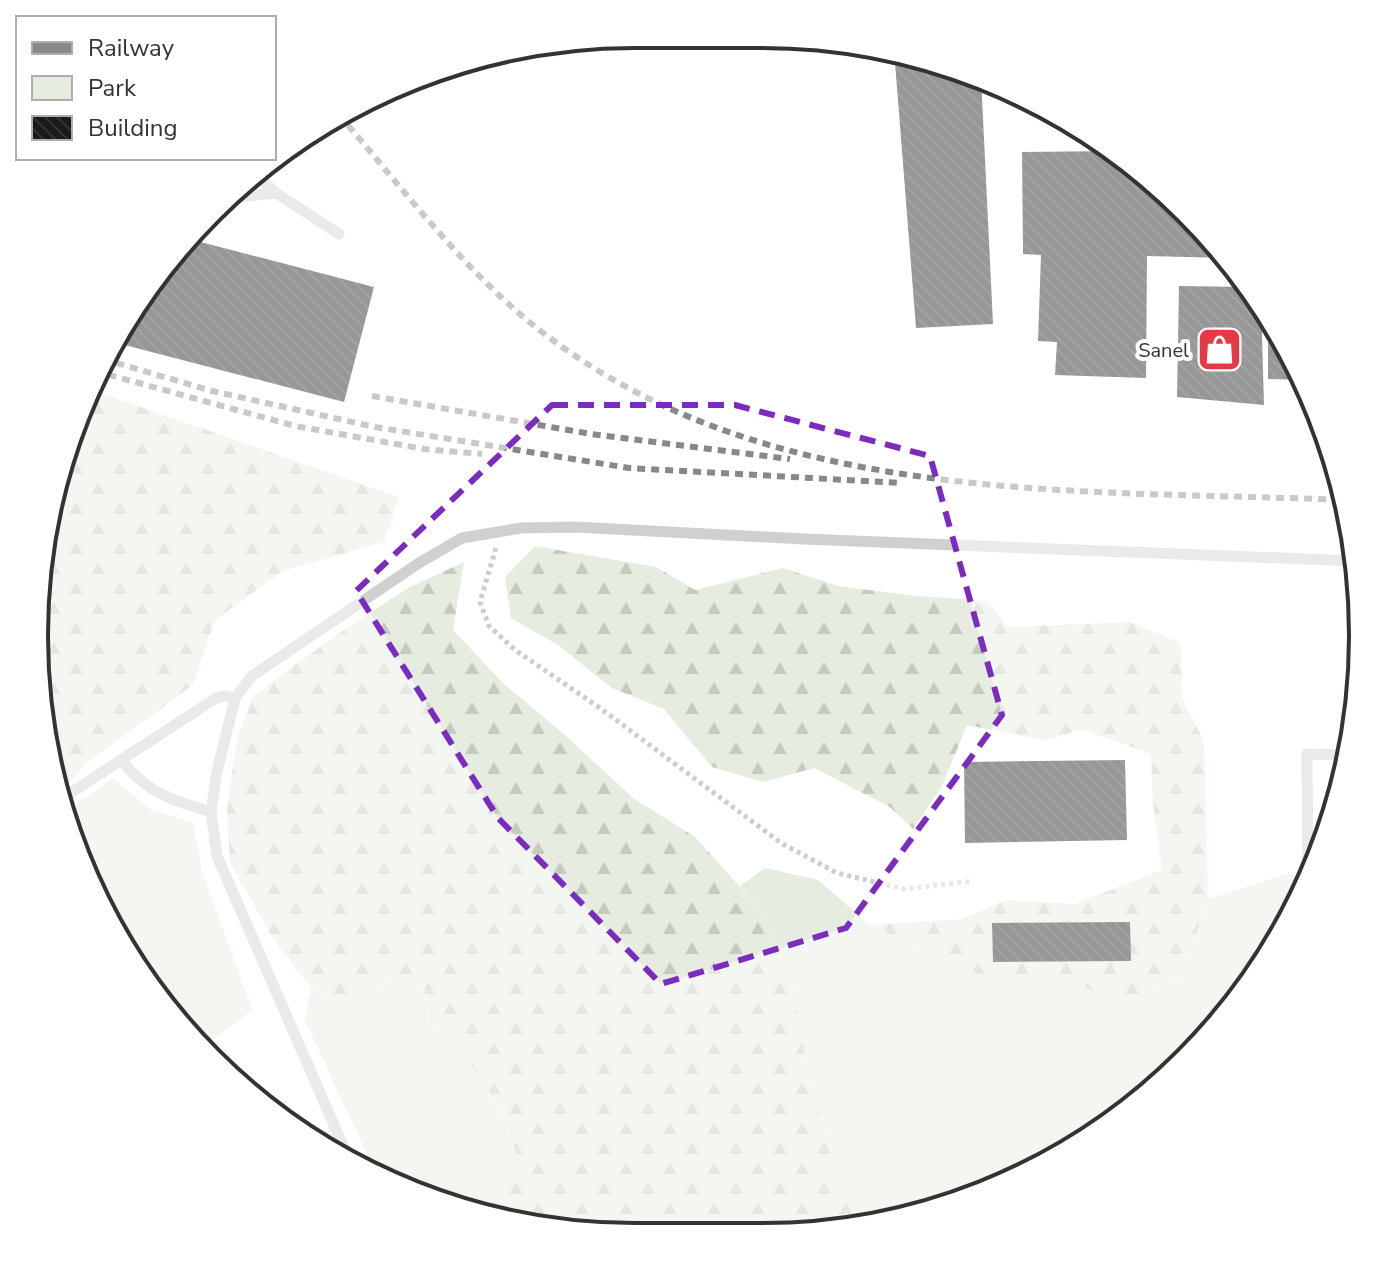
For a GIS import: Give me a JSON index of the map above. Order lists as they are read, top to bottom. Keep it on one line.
{"places":{"shop":["Sanel"]},"legend":["Railway","Park","Building"]}
